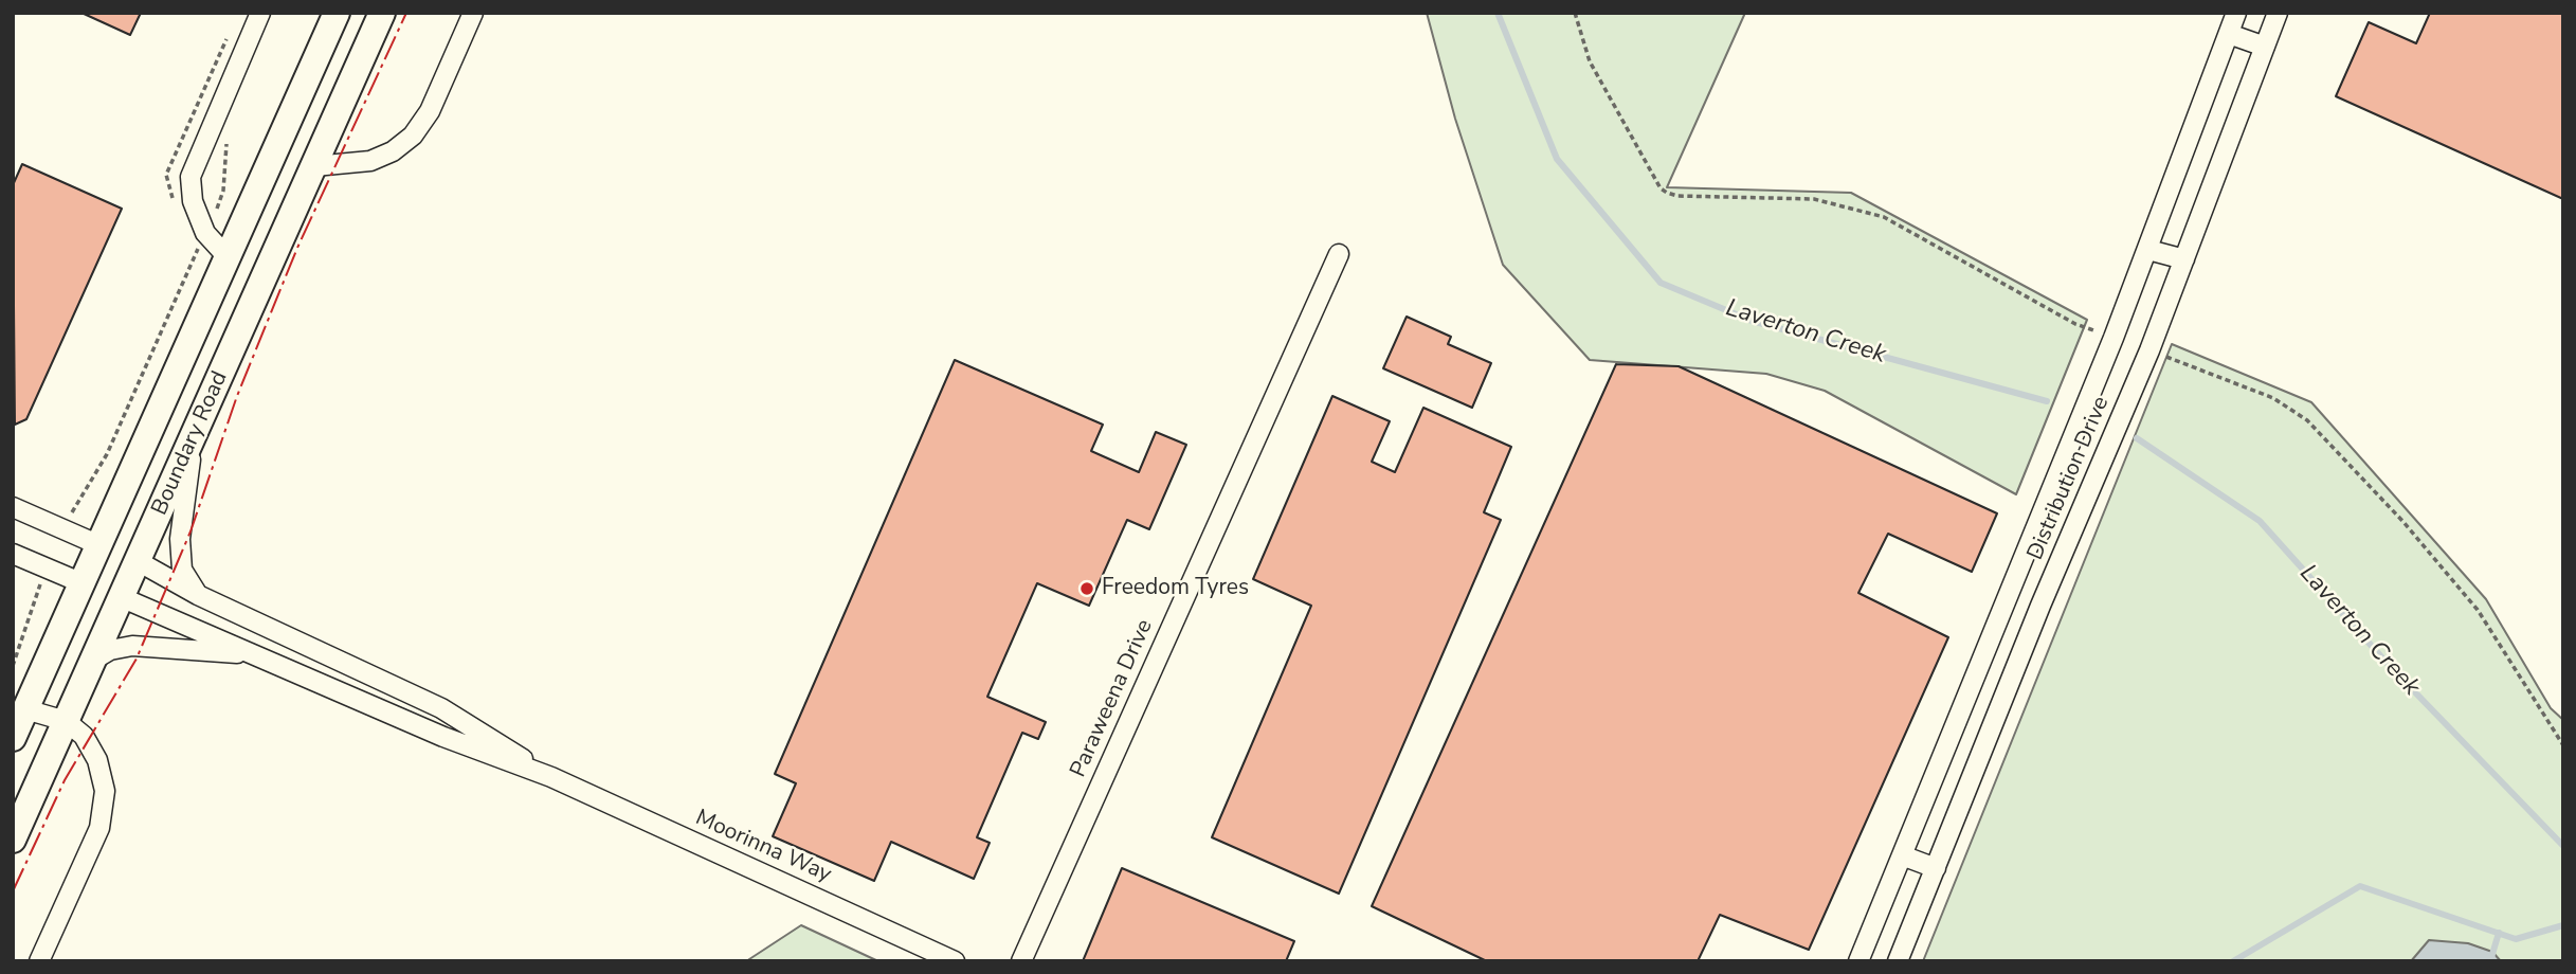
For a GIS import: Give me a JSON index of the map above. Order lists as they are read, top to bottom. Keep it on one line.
{"streets":{"main road":["Boundary Road"],"street":["Distribution Drive","Paraweena Drive","Moorinna Way"]},"crossings":[["Boundary Road","Moorinna Way"]],"water":["Laverton Creek"],"places":["Freedom Tyres"]}
